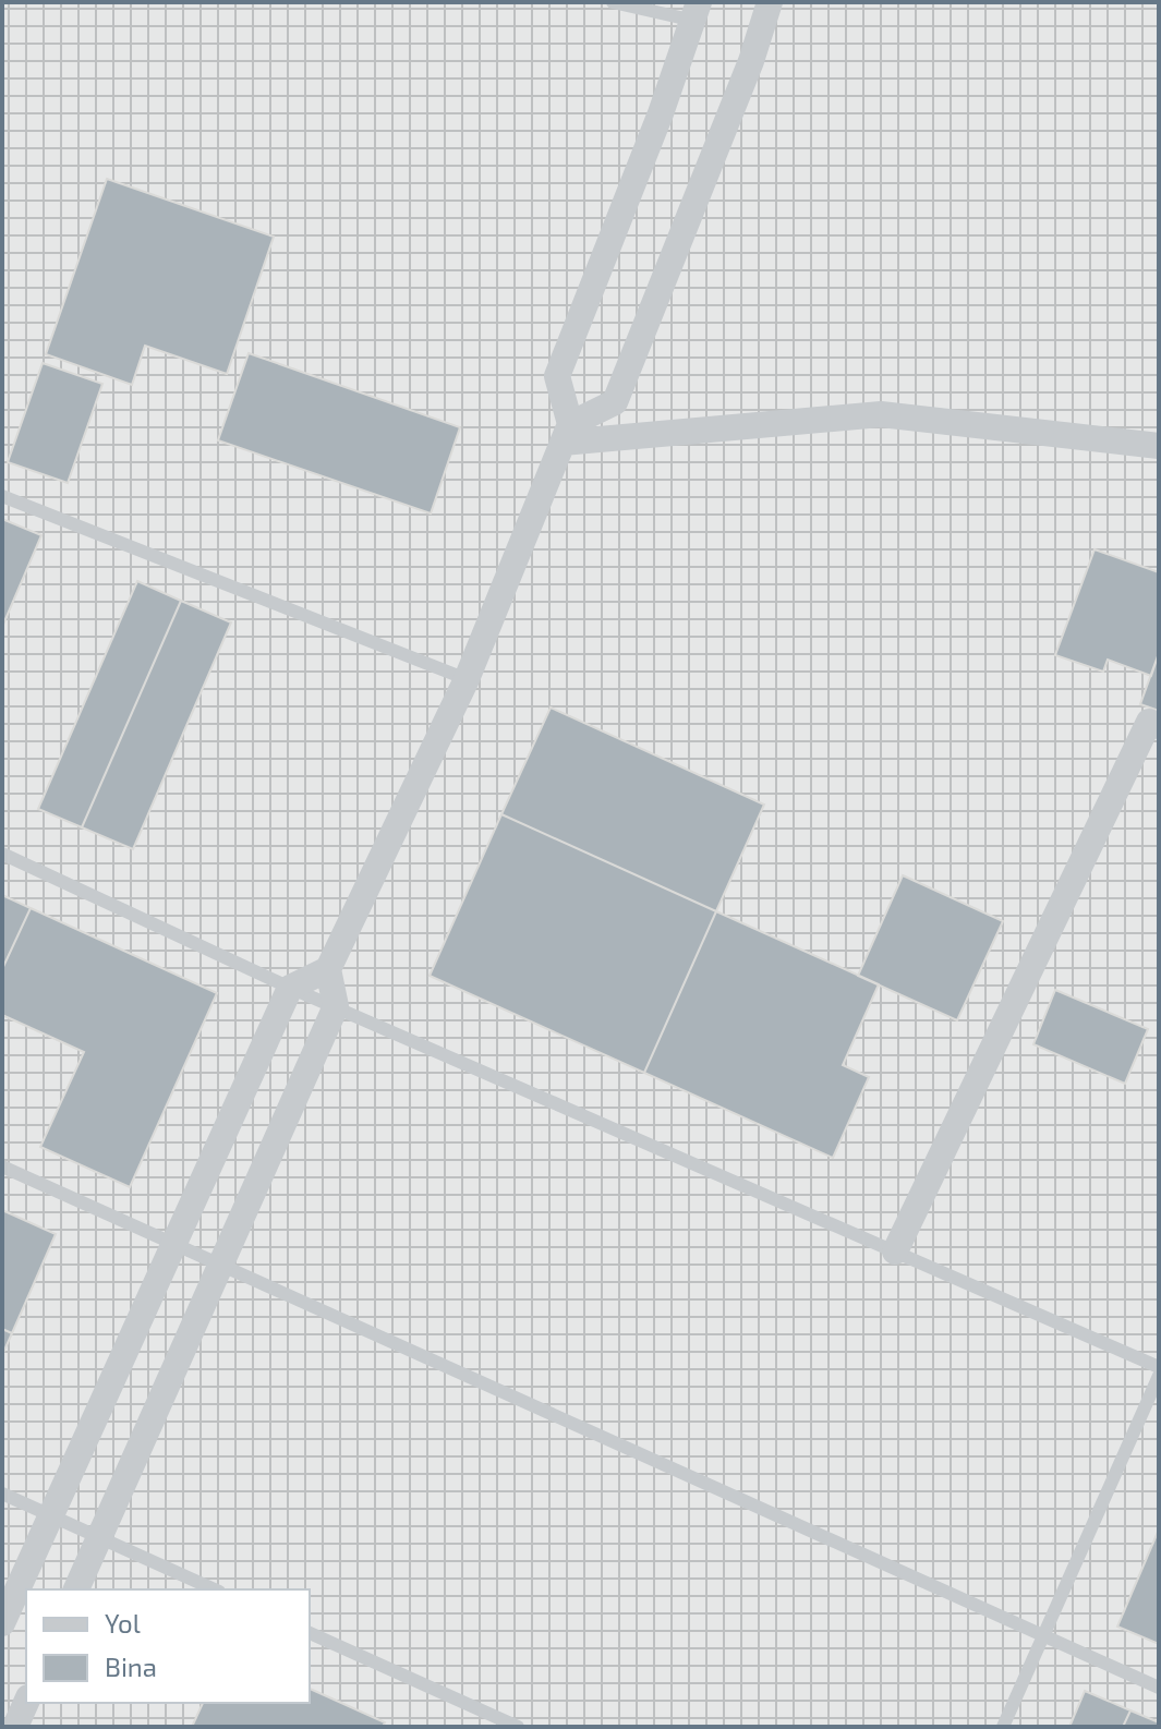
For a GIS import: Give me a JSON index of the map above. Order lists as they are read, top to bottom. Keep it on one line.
{"legend":["Yol","Bina"]}
